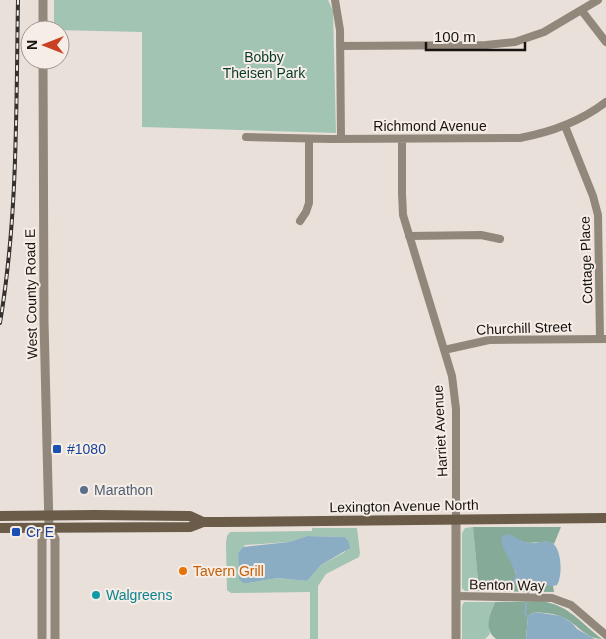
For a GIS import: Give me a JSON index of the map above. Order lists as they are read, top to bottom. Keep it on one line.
{"streets":{"main road":["Lexington Avenue North"],"street":["Richmond Avenue","Cottage Place","West County Road E","Churchill Street","Harriet Avenue","Benton Way"]},"crossings":[["Richmond Avenue","Cottage Place"],["Richmond Avenue","Harriet Avenue"],["Cottage Place","Churchill Street"],["West County Road E","Lexington Avenue North"],["Churchill Street","Harriet Avenue"],["Harriet Avenue","Lexington Avenue North"],["Harriet Avenue","Benton Way"]],"parks":["Bobby Theisen Park"],"places":{"transit":["#1080","Cr E"],"other":["Marathon","Tavern Grill","Walgreens"]},"scale_bar":"100 m","north":"left"}
